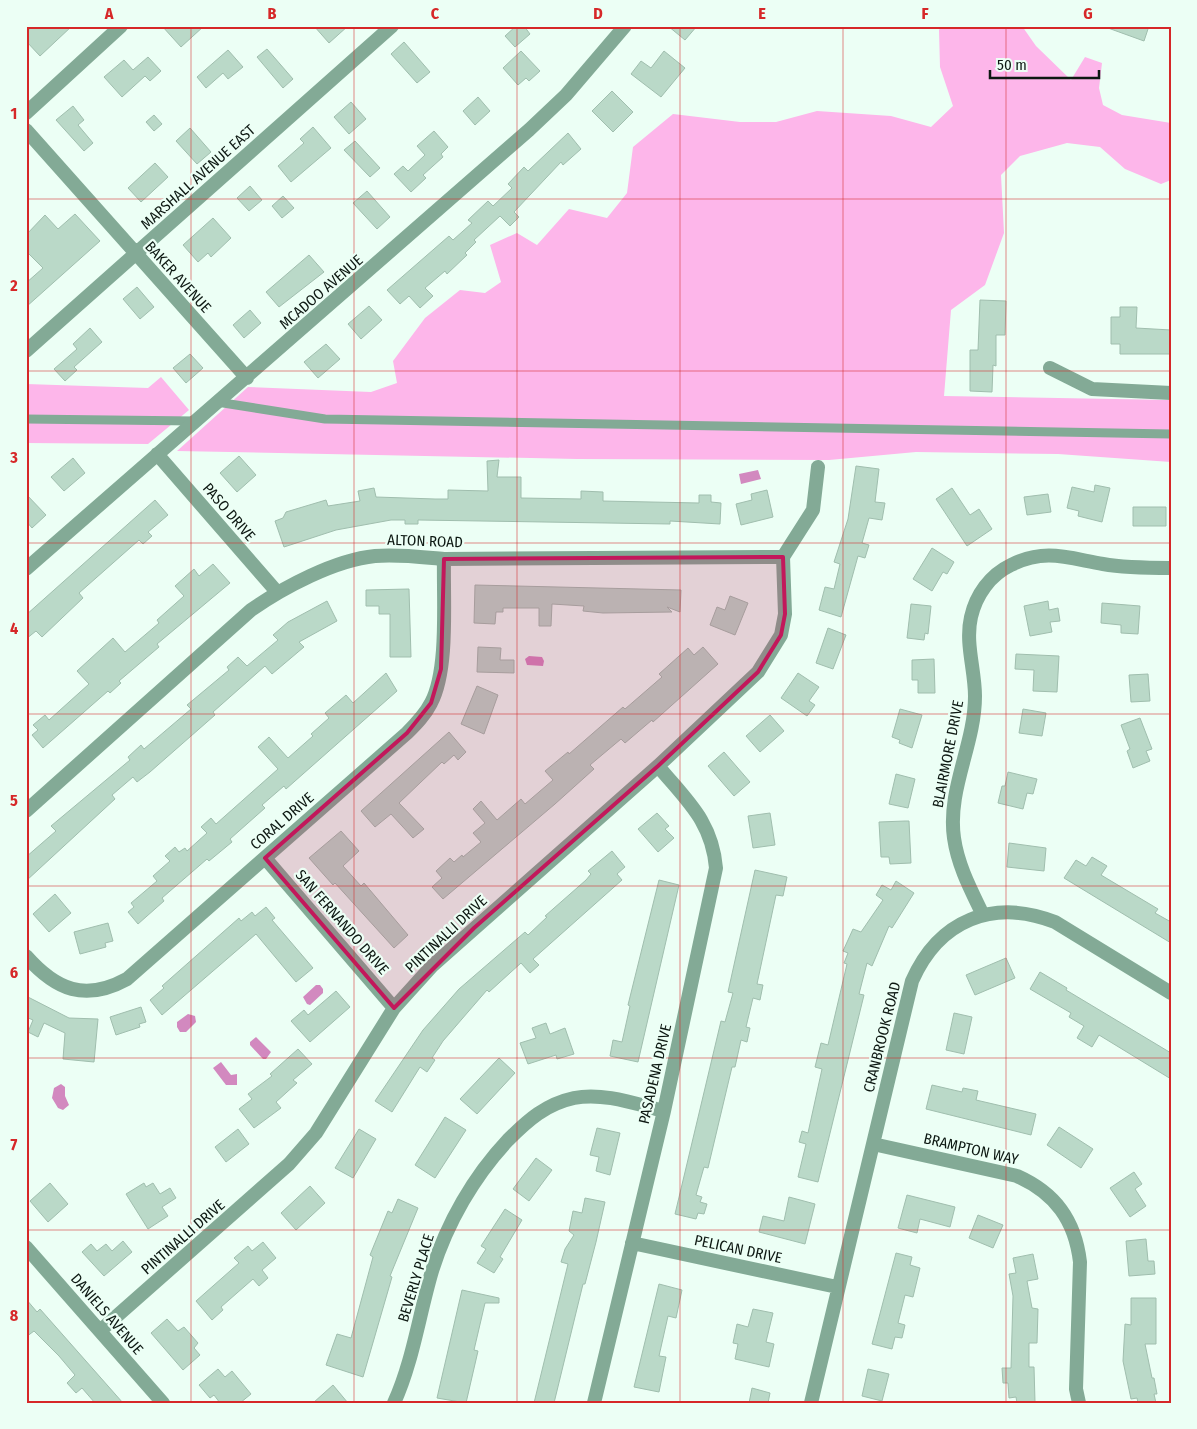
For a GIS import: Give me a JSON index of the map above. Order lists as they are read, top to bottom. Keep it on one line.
{"streets":{"street":["MARSHALL AVENUE EAST","BAKER AVENUE","MCADOO AVENUE","PASO DRIVE","ALTON ROAD","BLAIRMORE DRIVE","CORAL DRIVE","SAN FERNANDO DRIVE","PINTINALLI DRIVE","CRANBROOK ROAD","PASADENA DRIVE","BRAMPTON WAY","PELICAN DRIVE","BEVERLY PLACE","DANIELS AVENUE"]},"crossings":[["MARSHALL AVENUE EAST","BAKER AVENUE"],["BAKER AVENUE","MCADOO AVENUE"],["MCADOO AVENUE","PASO DRIVE"],["PASO DRIVE","ALTON ROAD"],["ALTON ROAD","CORAL DRIVE"],["ALTON ROAD","PINTINALLI DRIVE"],["BLAIRMORE DRIVE","CRANBROOK ROAD"],["CORAL DRIVE","SAN FERNANDO DRIVE"],["SAN FERNANDO DRIVE","PINTINALLI DRIVE"],["PINTINALLI DRIVE","PASADENA DRIVE"],["PINTINALLI DRIVE","DANIELS AVENUE"],["CRANBROOK ROAD","BRAMPTON WAY"],["CRANBROOK ROAD","PELICAN DRIVE"],["PASADENA DRIVE","PELICAN DRIVE"],["PASADENA DRIVE","BEVERLY PLACE"]],"scale_bar":"50 m","grid":{"columns":["A","B","C","D","E","F","G"],"rows":["1","2","3","4","5","6","7","8"]}}
